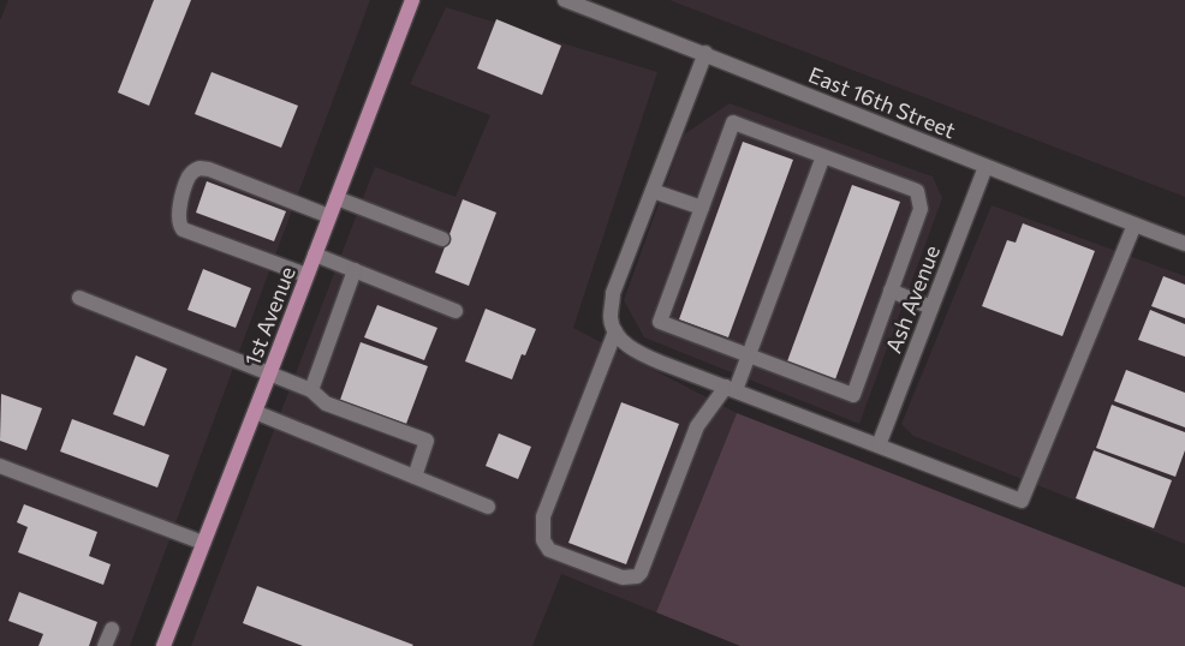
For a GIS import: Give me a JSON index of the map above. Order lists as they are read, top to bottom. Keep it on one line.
{"streets":{"main road":["1st Avenue"],"street":["East 16th Street","Ash Avenue"]},"crossings":[["East 16th Street","Ash Avenue"]]}
